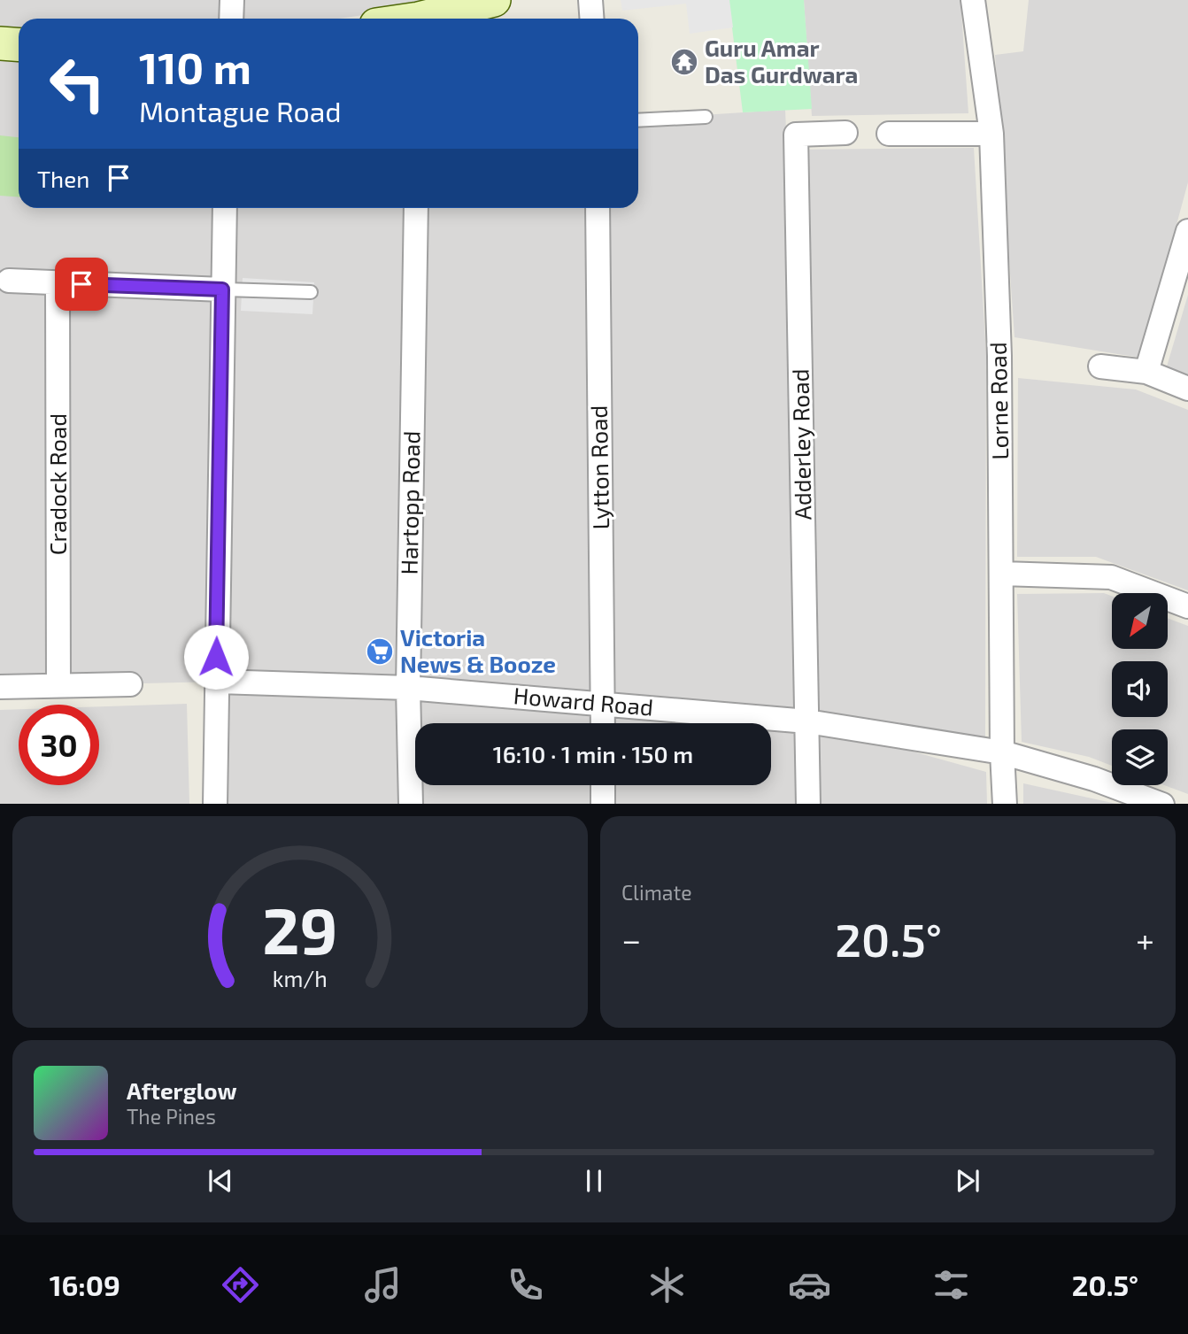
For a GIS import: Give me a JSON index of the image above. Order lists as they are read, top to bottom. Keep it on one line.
{"streets":{"street":["Lorne Road","Adderley Road","Lytton Road","Cradock Road","Hartopp Road","Howard Road"]},"crossings":[["Lorne Road","Howard Road"],["Adderley Road","Howard Road"],["Lytton Road","Howard Road"],["Hartopp Road","Howard Road"]],"places":{"temple":["Guru Amar Das Gurdwara"],"supermarket":["Victoria News & Booze"]},"north":"bottom left","page":{"turn":["110 m","Montague Road"],"then":"Then","limit":"30","trip":"16:10 · 1 min · 150 m","tile":"Climate","heat":["−","20.5°","+"],"song":["Afterglow","The Pines"],"tabs":["16:09","20.5°"],"gauge":["29","km/h"]}}
